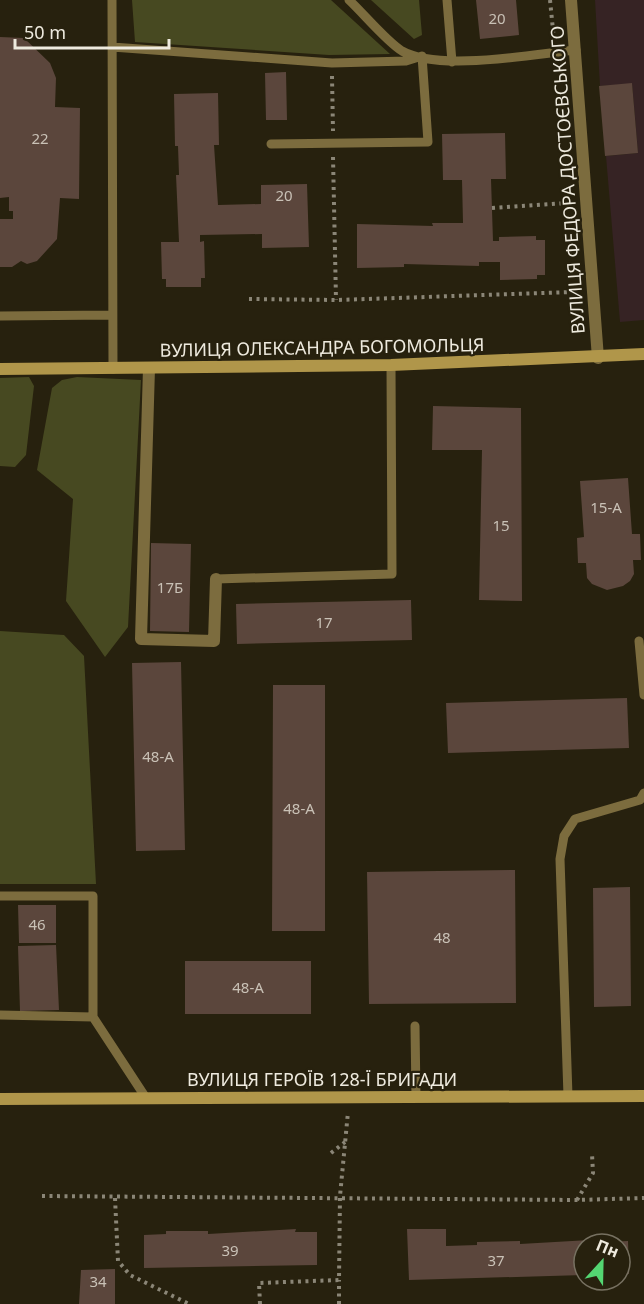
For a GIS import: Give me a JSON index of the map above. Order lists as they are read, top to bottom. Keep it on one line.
{"streets":{"street":["ВУЛИЦЯ ФЕДОРА ДОСТОЄВСЬКОГО","ВУЛИЦЯ ОЛЕКСАНДРА БОГОМОЛЬЦЯ","ВУЛИЦЯ ГЕРОЇВ 128-Ї БРИГАДИ"]},"crossings":[["ВУЛИЦЯ ФЕДОРА ДОСТОЄВСЬКОГО","ВУЛИЦЯ ОЛЕКСАНДРА БОГОМОЛЬЦЯ"]],"house_numbers":["20","22","20","15-А","15","17Б","17","48-А","48-А","46","48","48-А","39","37","34"],"scale_bar":"50 m","north":"top"}
